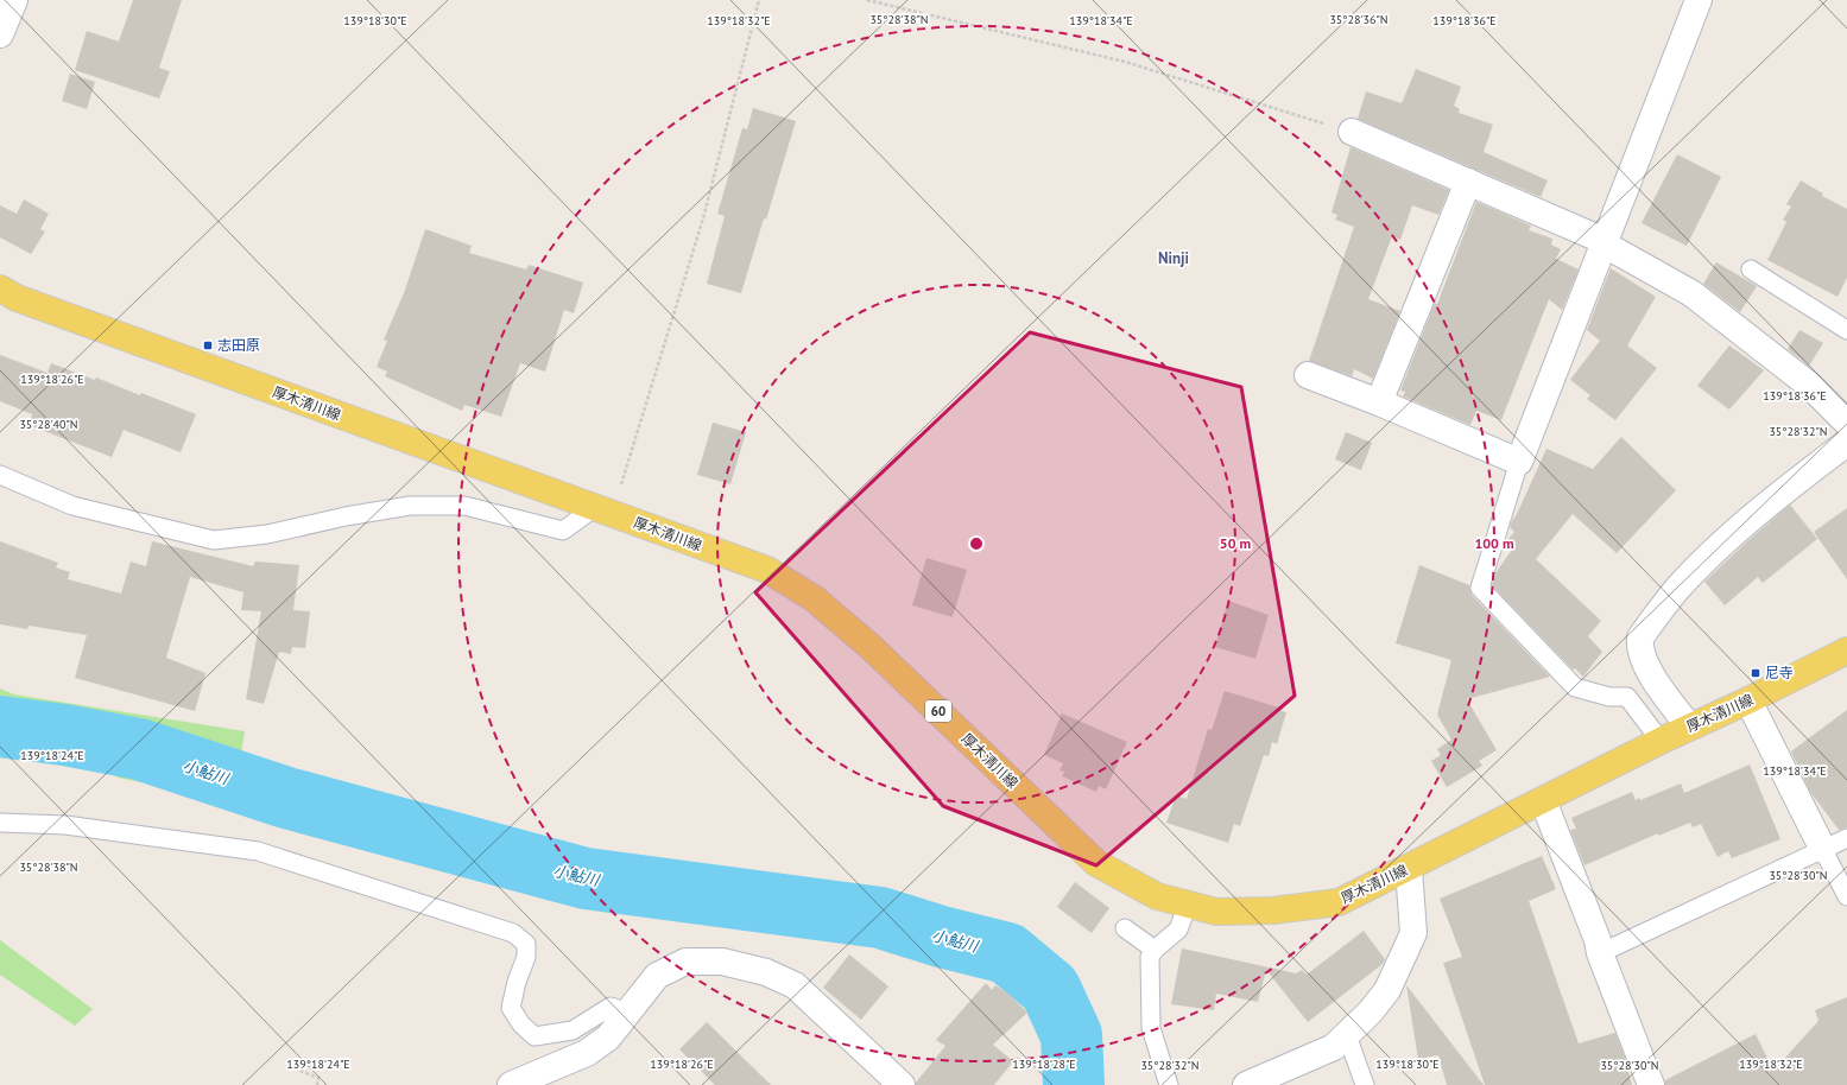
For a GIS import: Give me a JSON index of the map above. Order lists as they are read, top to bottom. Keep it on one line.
{"streets":{"main road":["厚木清川線","60"]},"districts":["Ninji"],"water":["小鮎川"],"places":{"transit":["志田原","尼寺"]},"coordinates":["35°28'38\"N","35°28'36\"N","139°18'30\"E","139°18'32\"E","139°18'34\"E","139°18'36\"E","139°18'26\"E","35°28'40\"N","35°28'32\"N","139°18'24\"E","35°28'30\"N","139°18'28\"E"],"rings":["50 m","100 m"]}
